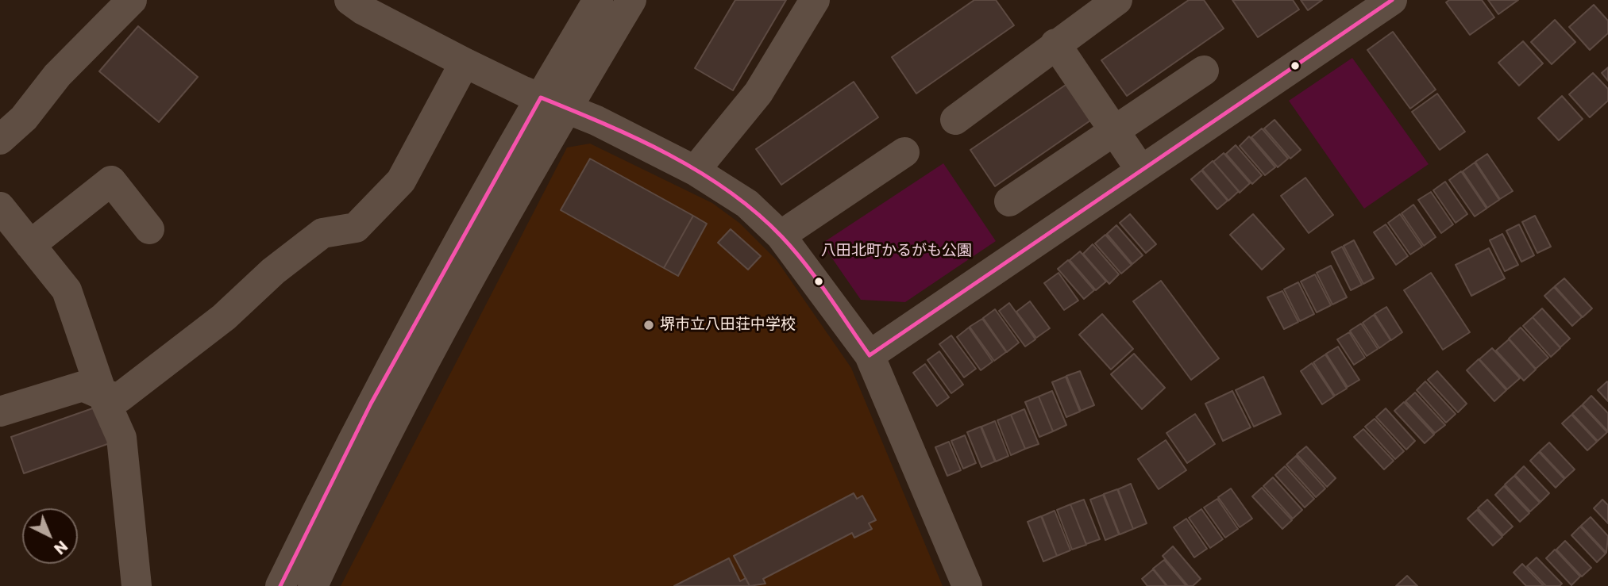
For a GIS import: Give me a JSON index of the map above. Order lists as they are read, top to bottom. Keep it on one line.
{"parks":["八田北町かるがも公園"],"places":["堺市立八田荘中学校"],"north":"bottom right"}
